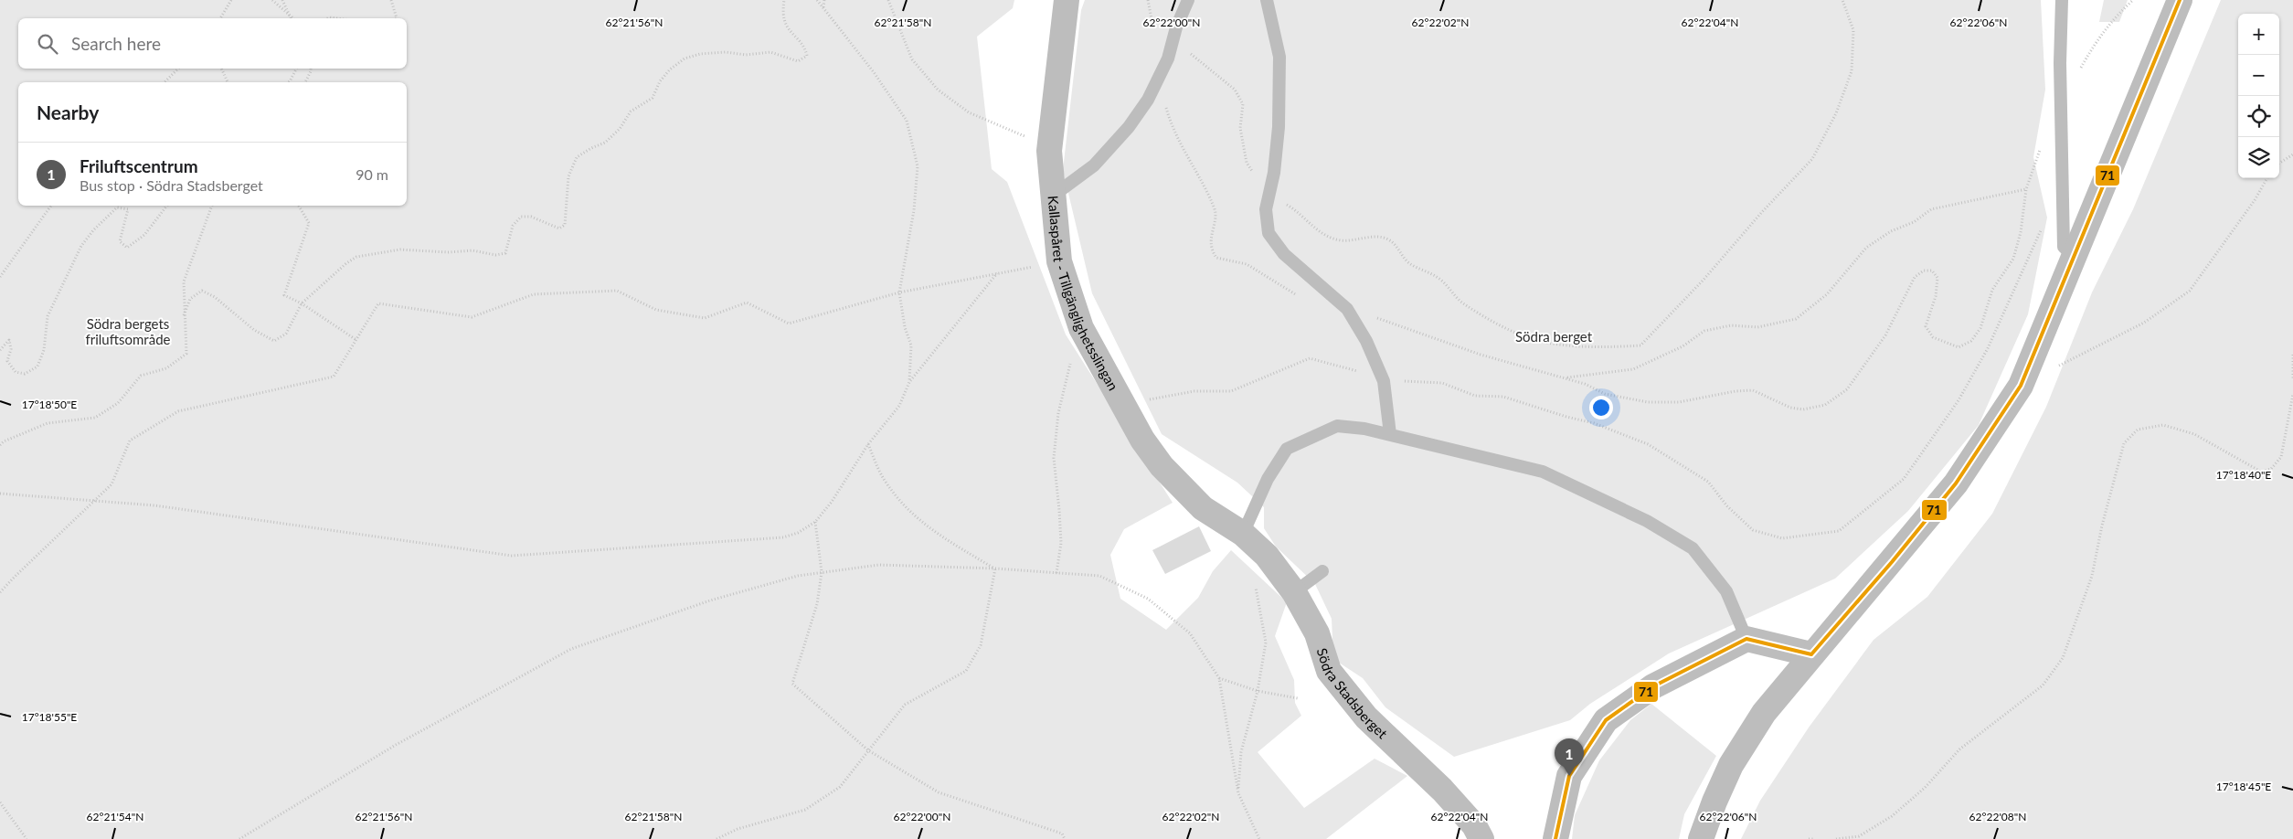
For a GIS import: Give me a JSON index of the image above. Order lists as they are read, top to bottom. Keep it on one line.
{"streets":{"street":["Kallaspåret - Tillgänglighetsslingan","Södra Stadsberget"]},"crossings":[["Kallaspåret - Tillgänglighetsslingan","Södra Stadsberget"]],"parks":["Södra bergets friluftsområde","Södra berget"],"lines":["transit line 71"],"page":{"map_buttons":["+","−"],"search":"Search here","heading":"Nearby","list":[{"mark":"1","name":"Friluftscentrum","note":"Bus stop · Södra Stadsberget","value":"90 m"}],"pins":"1"},"coordinates":["62°21'56\"N","62°21'58\"N","62°22'00\"N","62°22'02\"N","62°22'04\"N","62°22'06\"N","17°18'50\"E","17°18'40\"E","17°18'55\"E","17°18'45\"E","62°21'54\"N","62°22'08\"N"]}
